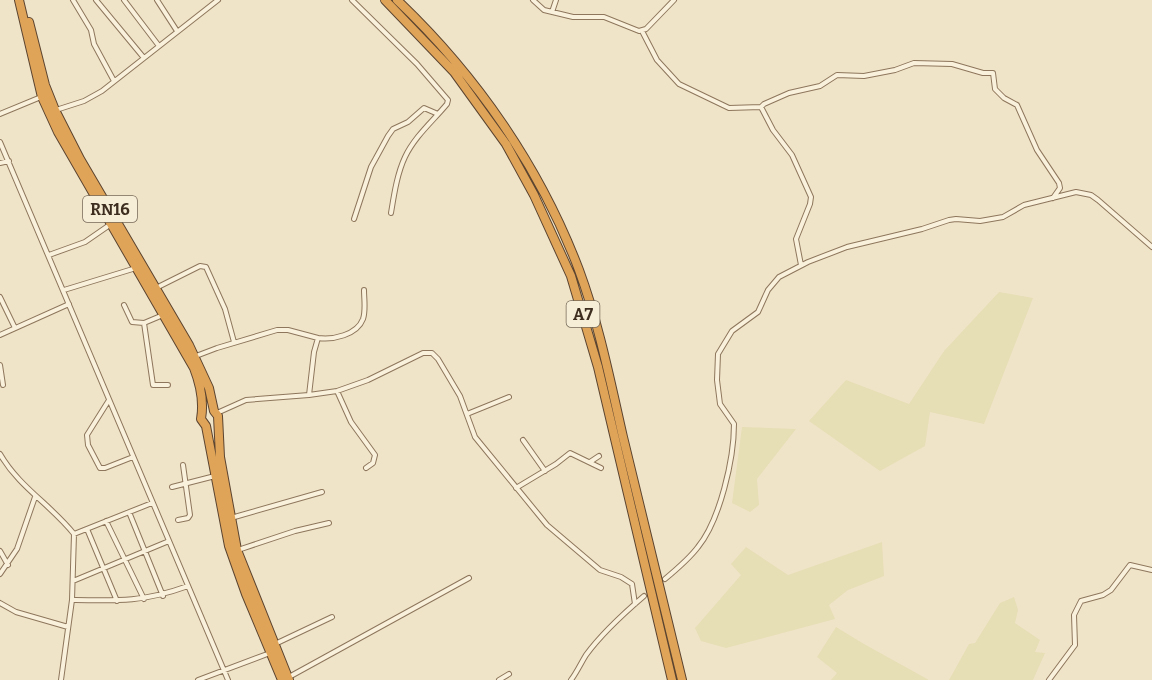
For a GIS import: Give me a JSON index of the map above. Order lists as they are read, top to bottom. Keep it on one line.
{"streets":{"highway":["RN16","A7"]}}
